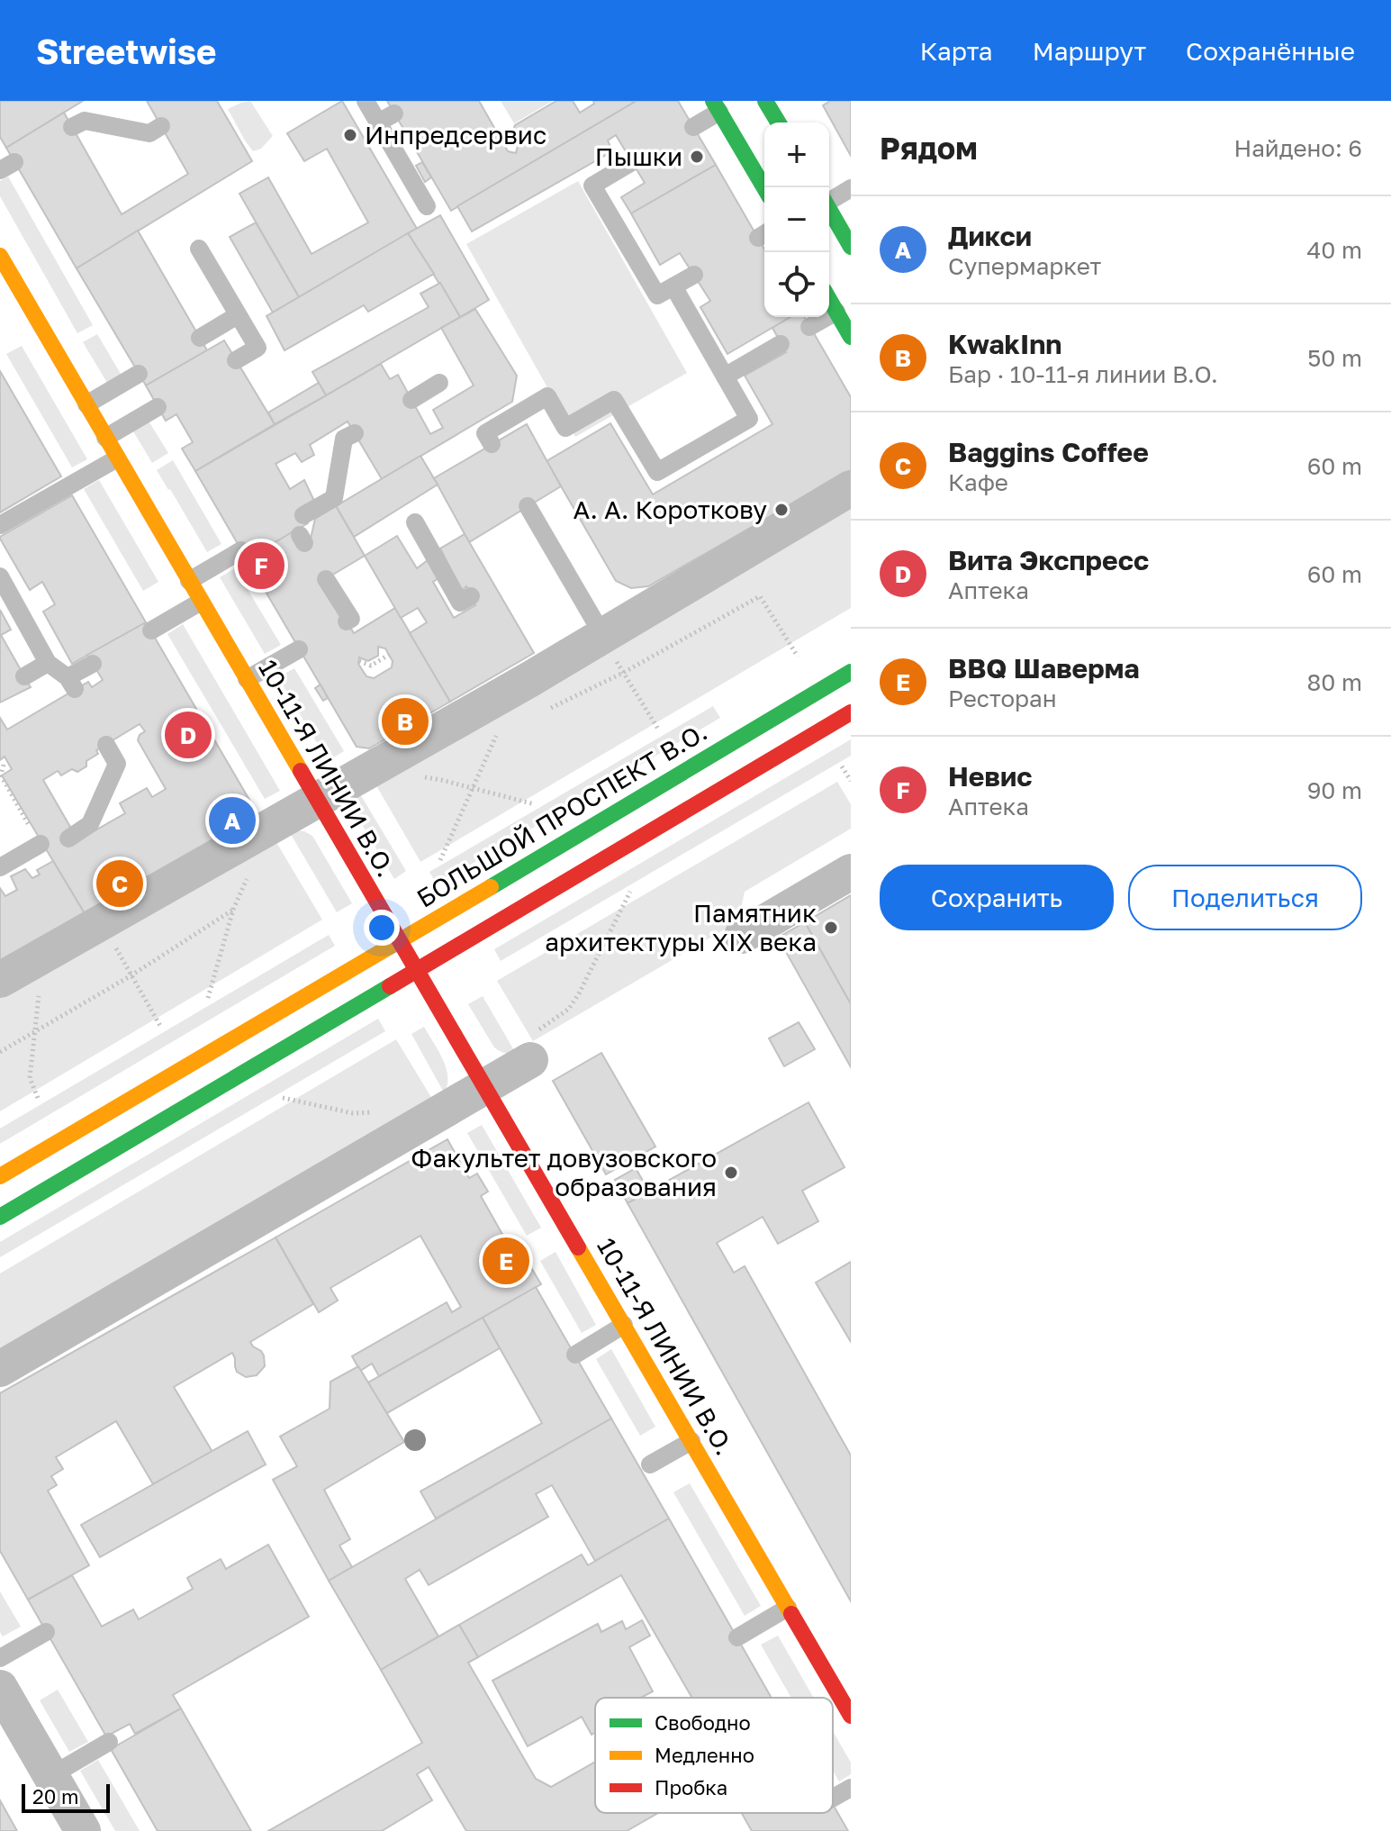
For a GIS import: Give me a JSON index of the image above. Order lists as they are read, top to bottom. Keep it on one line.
{"streets":{"main road":["10-11-Я ЛИНИИ В.О.","БОЛЬШОЙ ПРОСПЕКТ В.О."]},"crossings":[["10-11-Я ЛИНИИ В.О.","БОЛЬШОЙ ПРОСПЕКТ В.О."]],"places":["Инпредсервис","Пышки","А. А. Короткову","Памятник архитектуры XIX века","Факультет довузовского образования"],"legend":["Свободно","Медленно","Пробка"],"scale_bar":"20 m","page":{"header":"Streetwise","nav":["Карта","Маршрут","Сохранённые"],"heading":["Рядом","Найдено: 6"],"map_buttons":["+","−"],"list":[{"mark":"A","name":"Дикси","note":"Супермаркет","value":"40 m"},{"mark":"B","name":"KwakInn","note":"Бар · 10-11-я линии В.О.","value":"50 m"},{"mark":"C","name":"Baggins Coffee","note":"Кафе","value":"60 m"},{"mark":"D","name":"Вита Экспресс","note":"Аптека","value":"60 m"},{"mark":"E","name":"BBQ Шаверма","note":"Ресторан","value":"80 m"},{"mark":"F","name":"Невис","note":"Аптека","value":"90 m"}],"pins":["F","B","D","A","C","E"],"buttons":["Сохранить","Поделиться"],"scale":"20 m"}}
